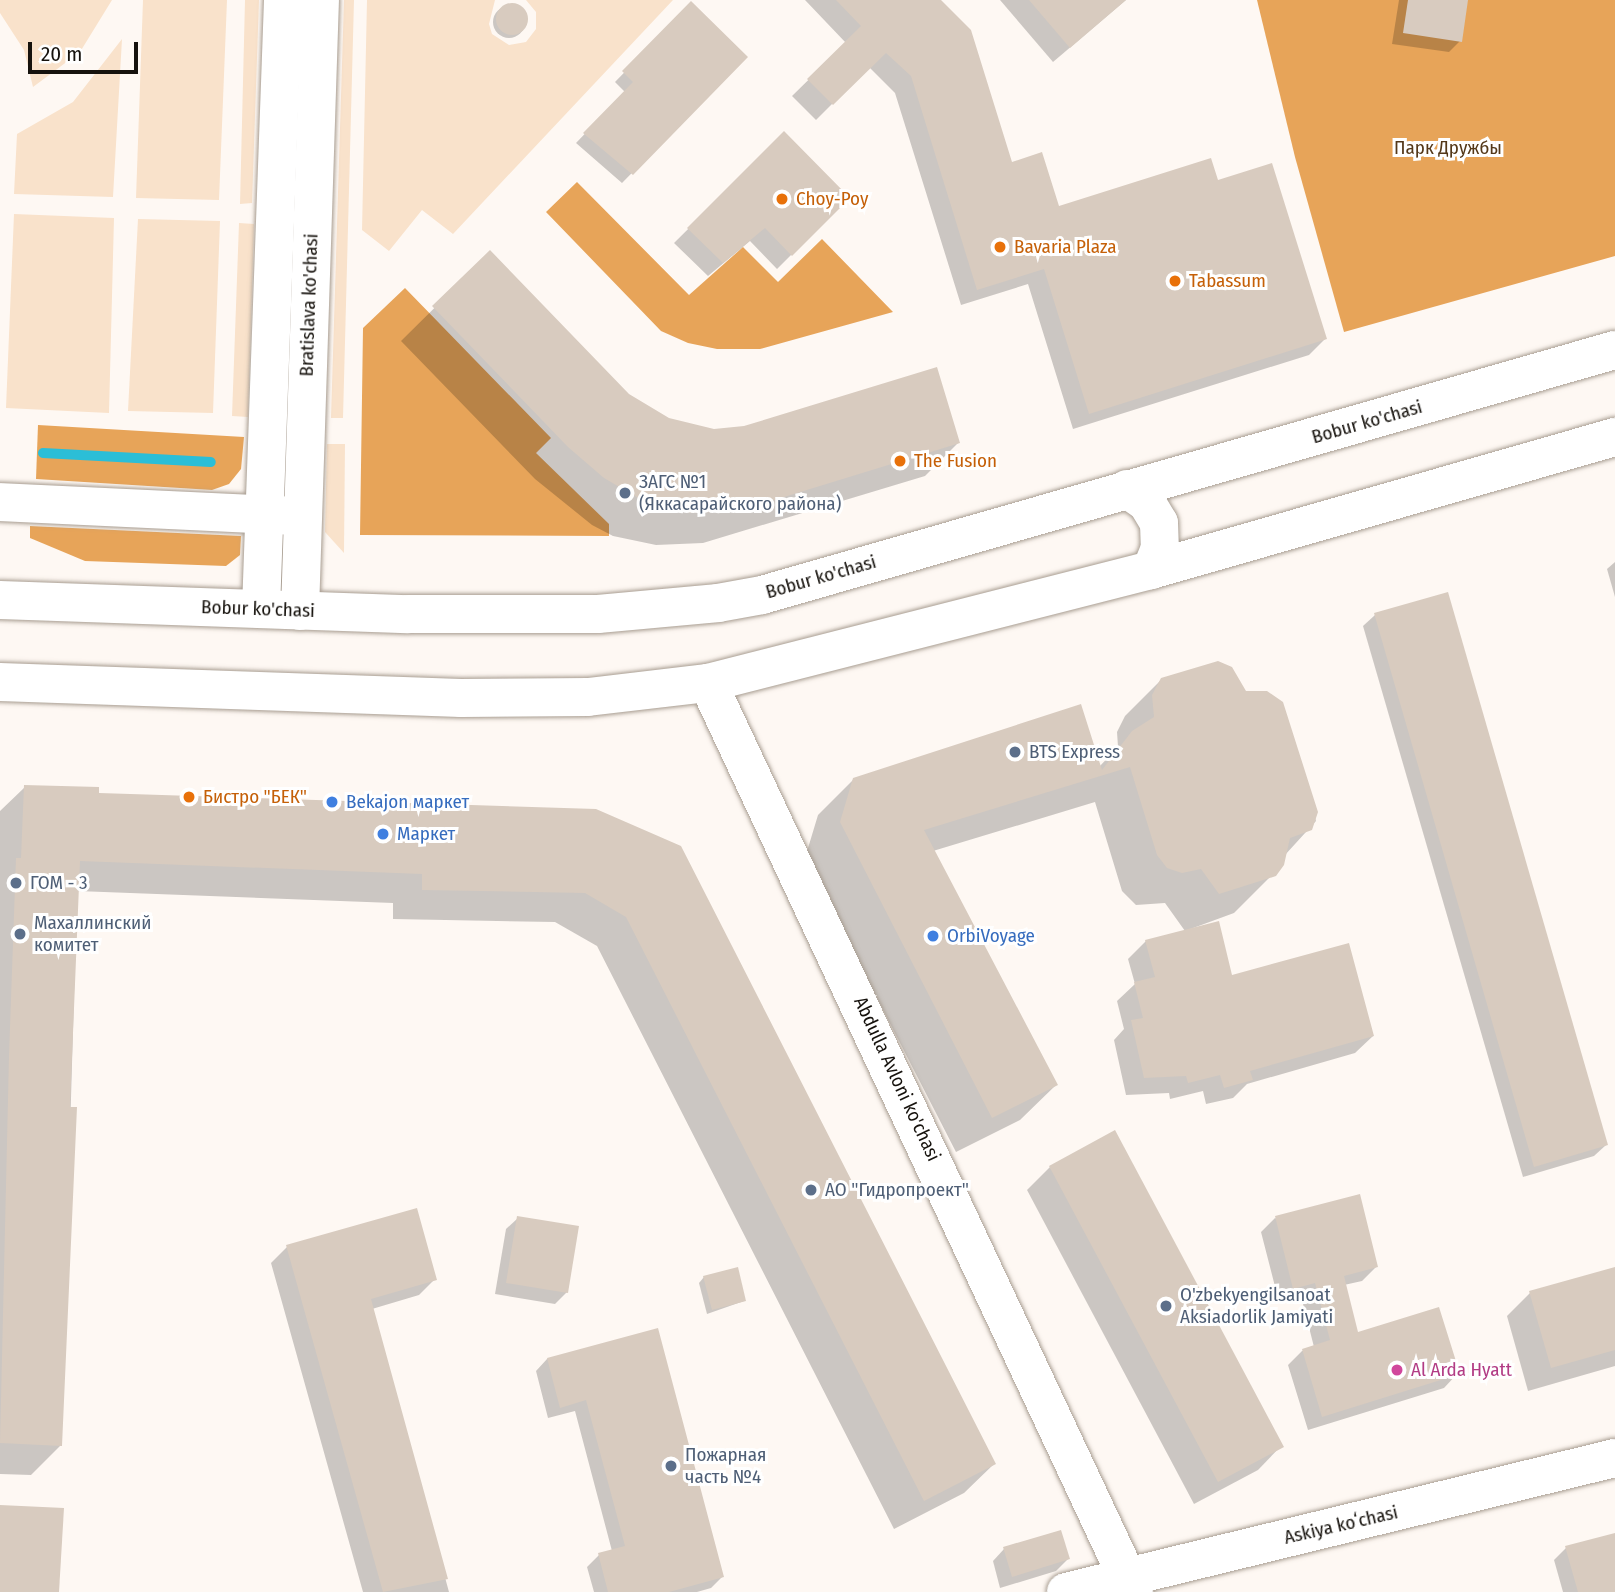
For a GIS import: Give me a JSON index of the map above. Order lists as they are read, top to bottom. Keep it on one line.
{"streets":{"main road":["Bratislava ko'chasi","Bobur ko'chasi","Abdulla Avloni ko'chasi","Askiya koʻchasi"]},"crossings":[["Bratislava ko'chasi","Bobur ko'chasi"],["Abdulla Avloni ko'chasi","Askiya koʻchasi"]],"parks":["Парк Дружбы"],"places":["Choy-Poy","Bavaria Plaza","Tabassum","The Fusion","ЗАГС №1 (Яккасарайского района)","BTS Express","Бистро \"БЕК\"","Bekajon маркет","Маркет","ГОМ - 3","Махаллинский комитет","OrbiVoyage","АО \"Гидропроект\"","O'zbekyengilsanoat Aksiadorlik Jamiyati","Al Arda Hyatt","Пожарная часть №4"],"scale_bar":"20 m"}
